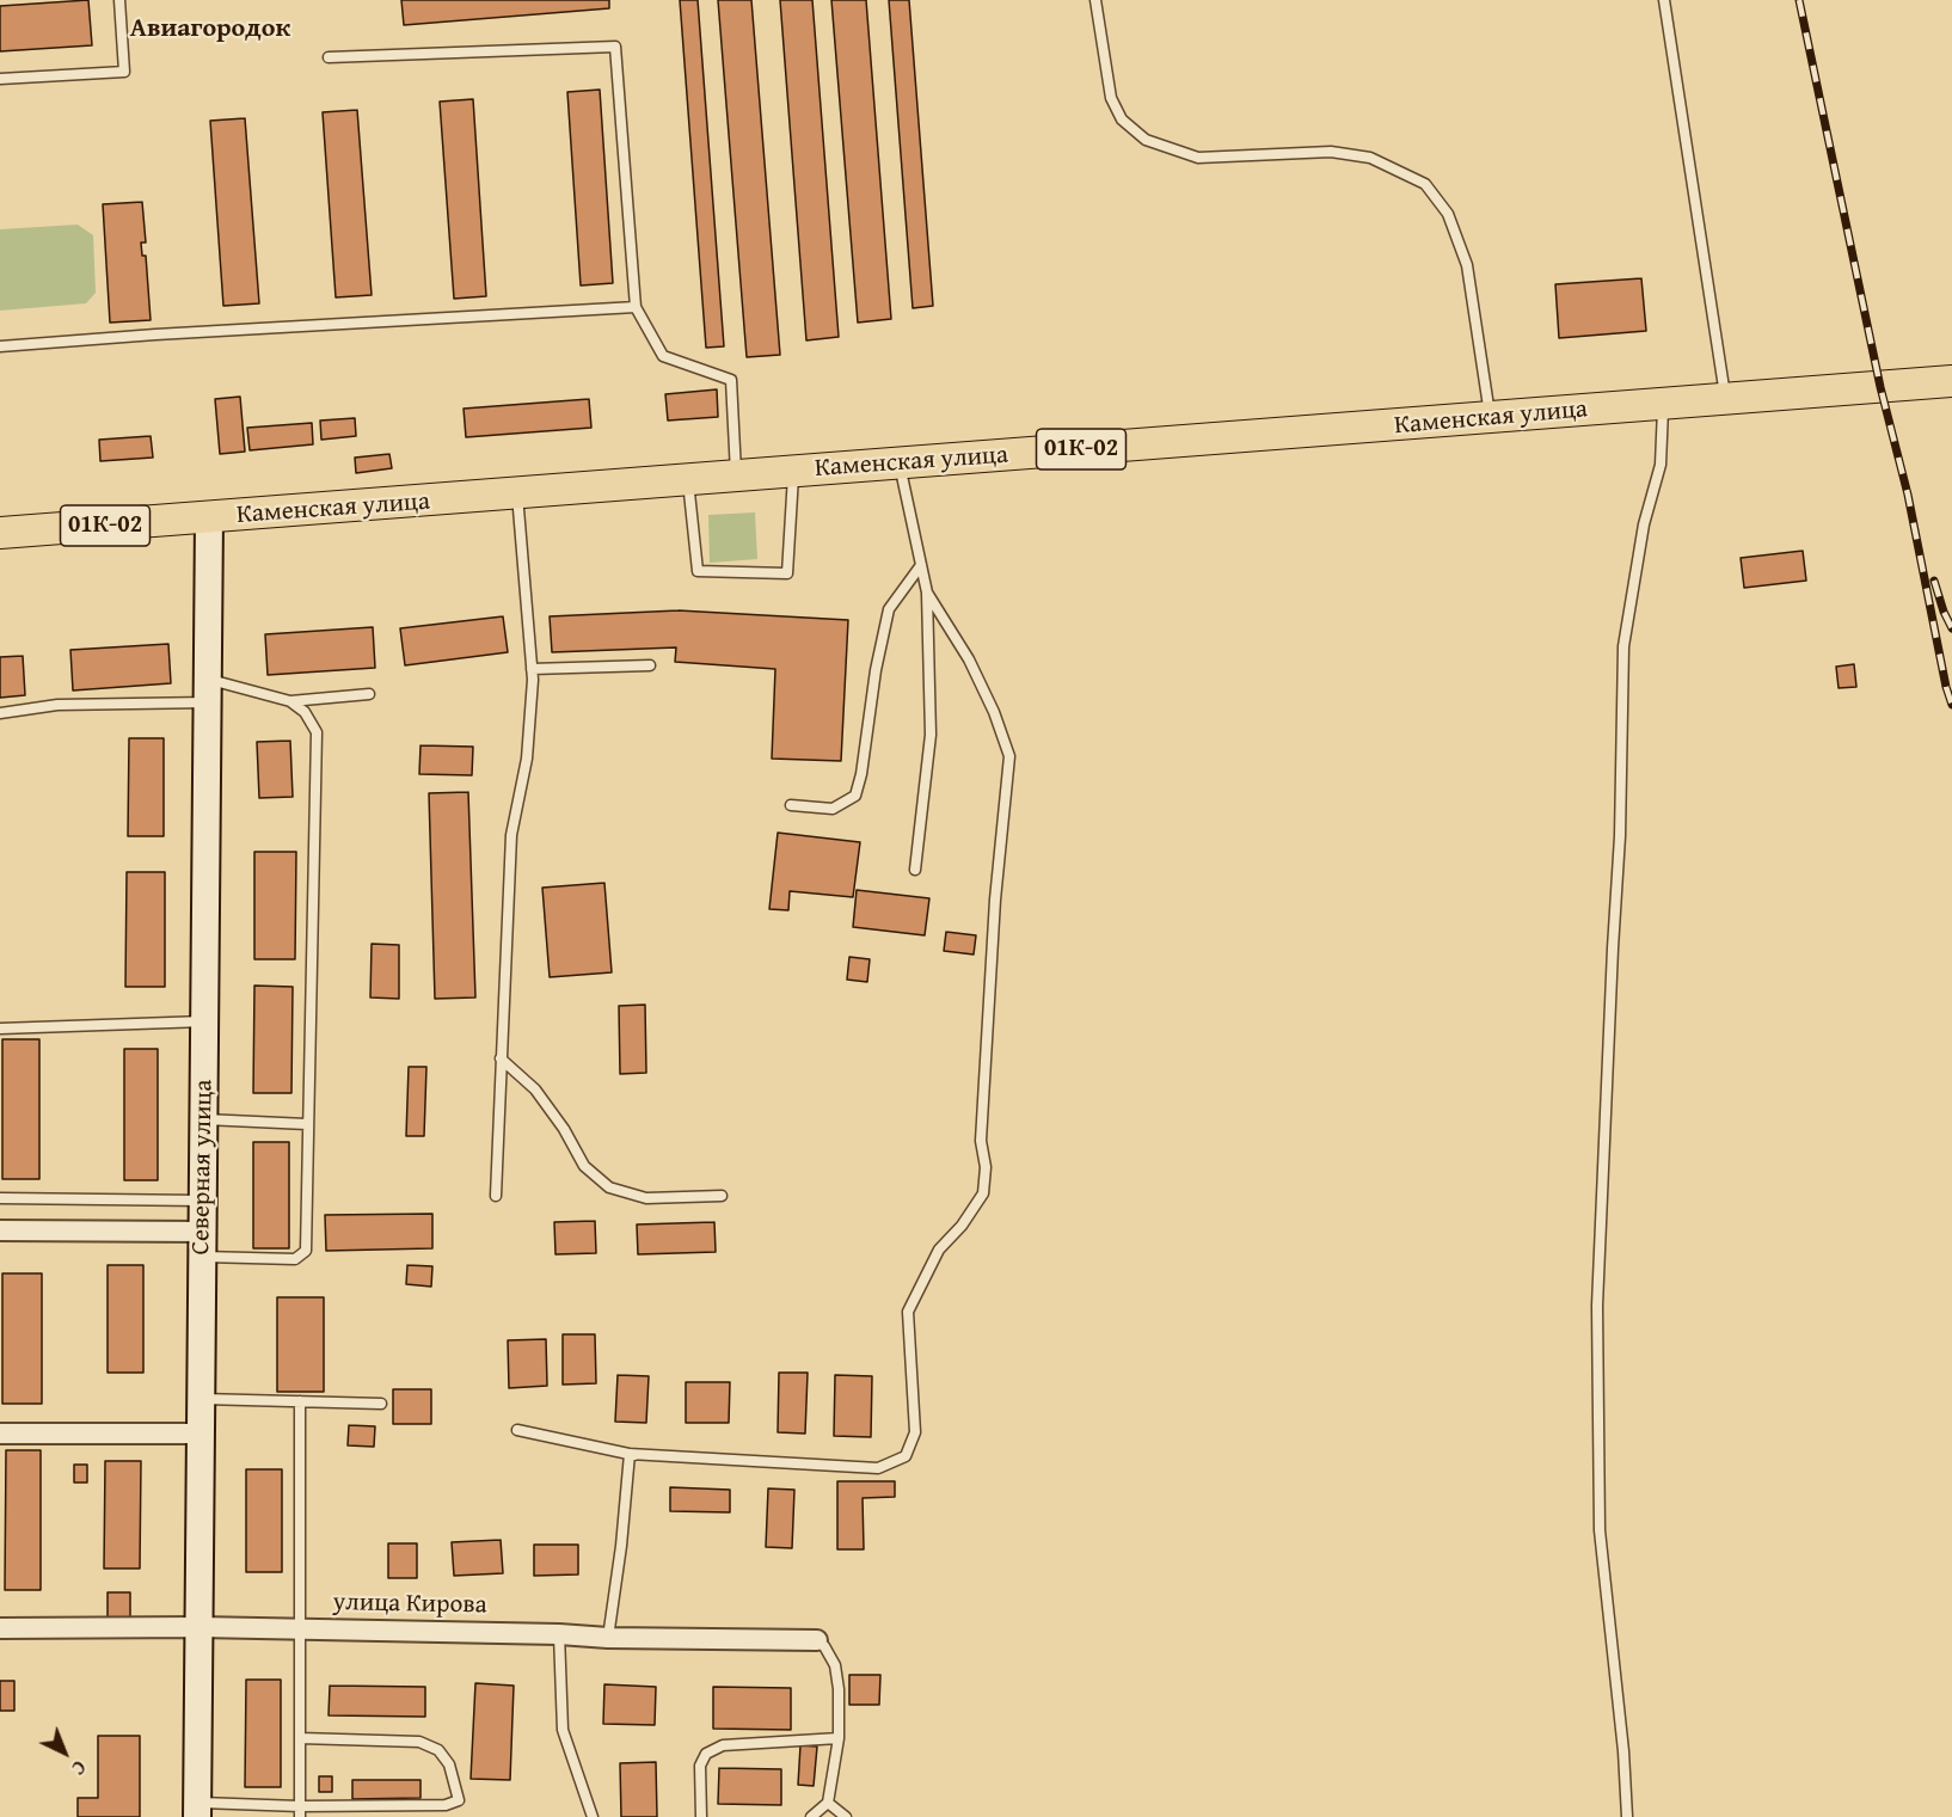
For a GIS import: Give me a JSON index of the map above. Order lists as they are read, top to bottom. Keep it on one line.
{"streets":{"main road":["Каменская улица","01К-02"],"street":["Северная улица","улица Кирова"]},"crossings":[["Каменская улица","Северная улица"],["Северная улица","улица Кирова"]],"districts":["Авиагородок"],"north":"bottom right"}
